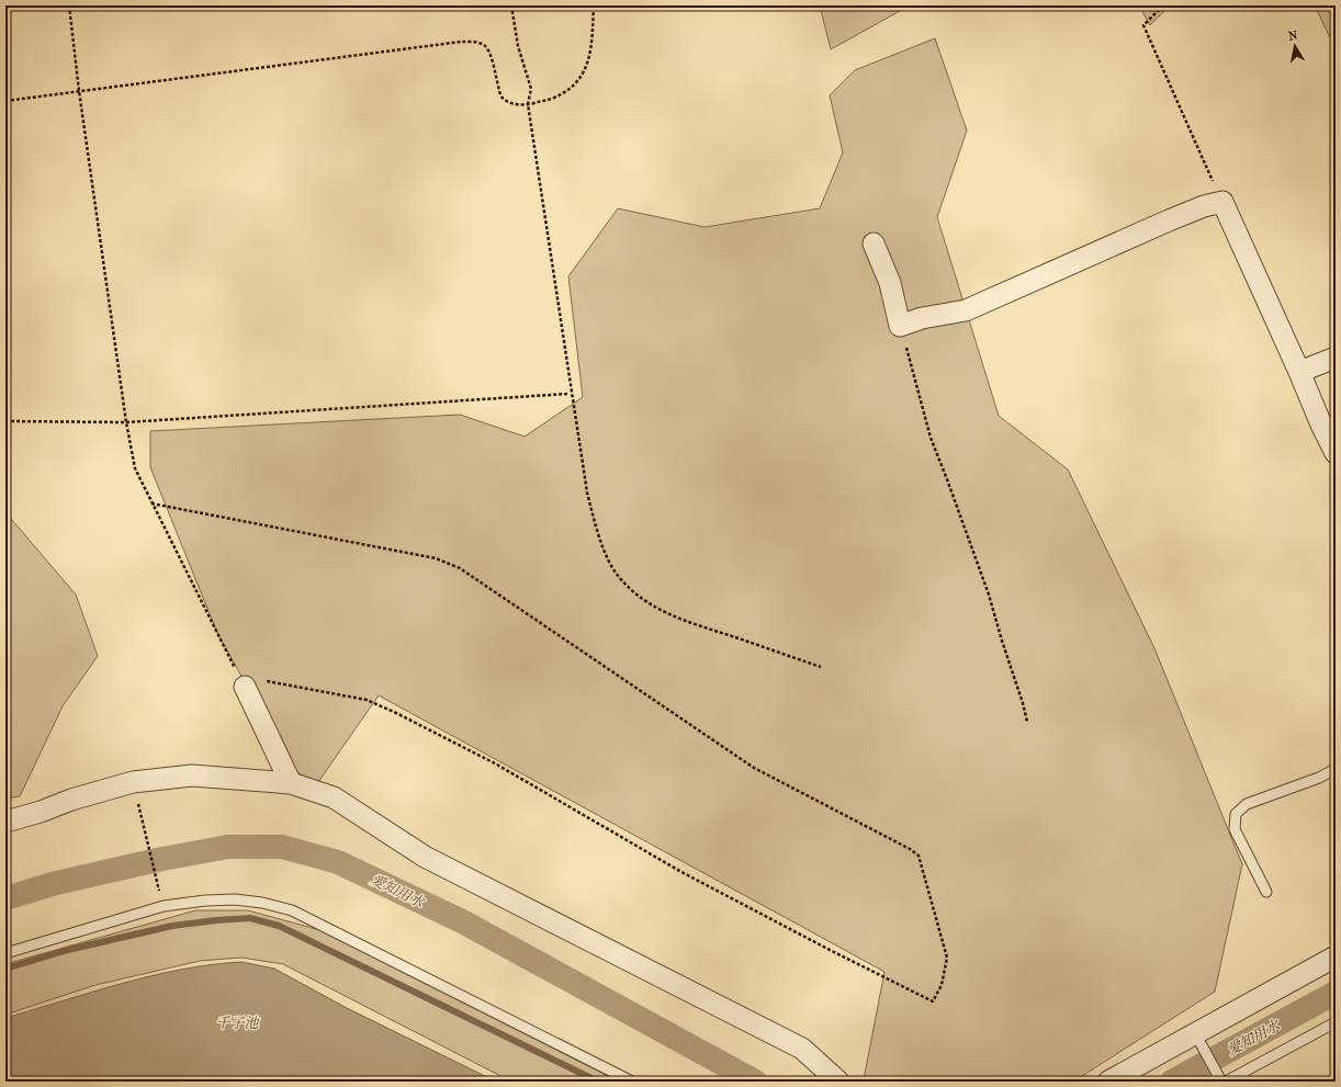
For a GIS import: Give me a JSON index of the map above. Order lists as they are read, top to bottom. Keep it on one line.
{"water":["愛知用水","千子池"],"north":"top"}
